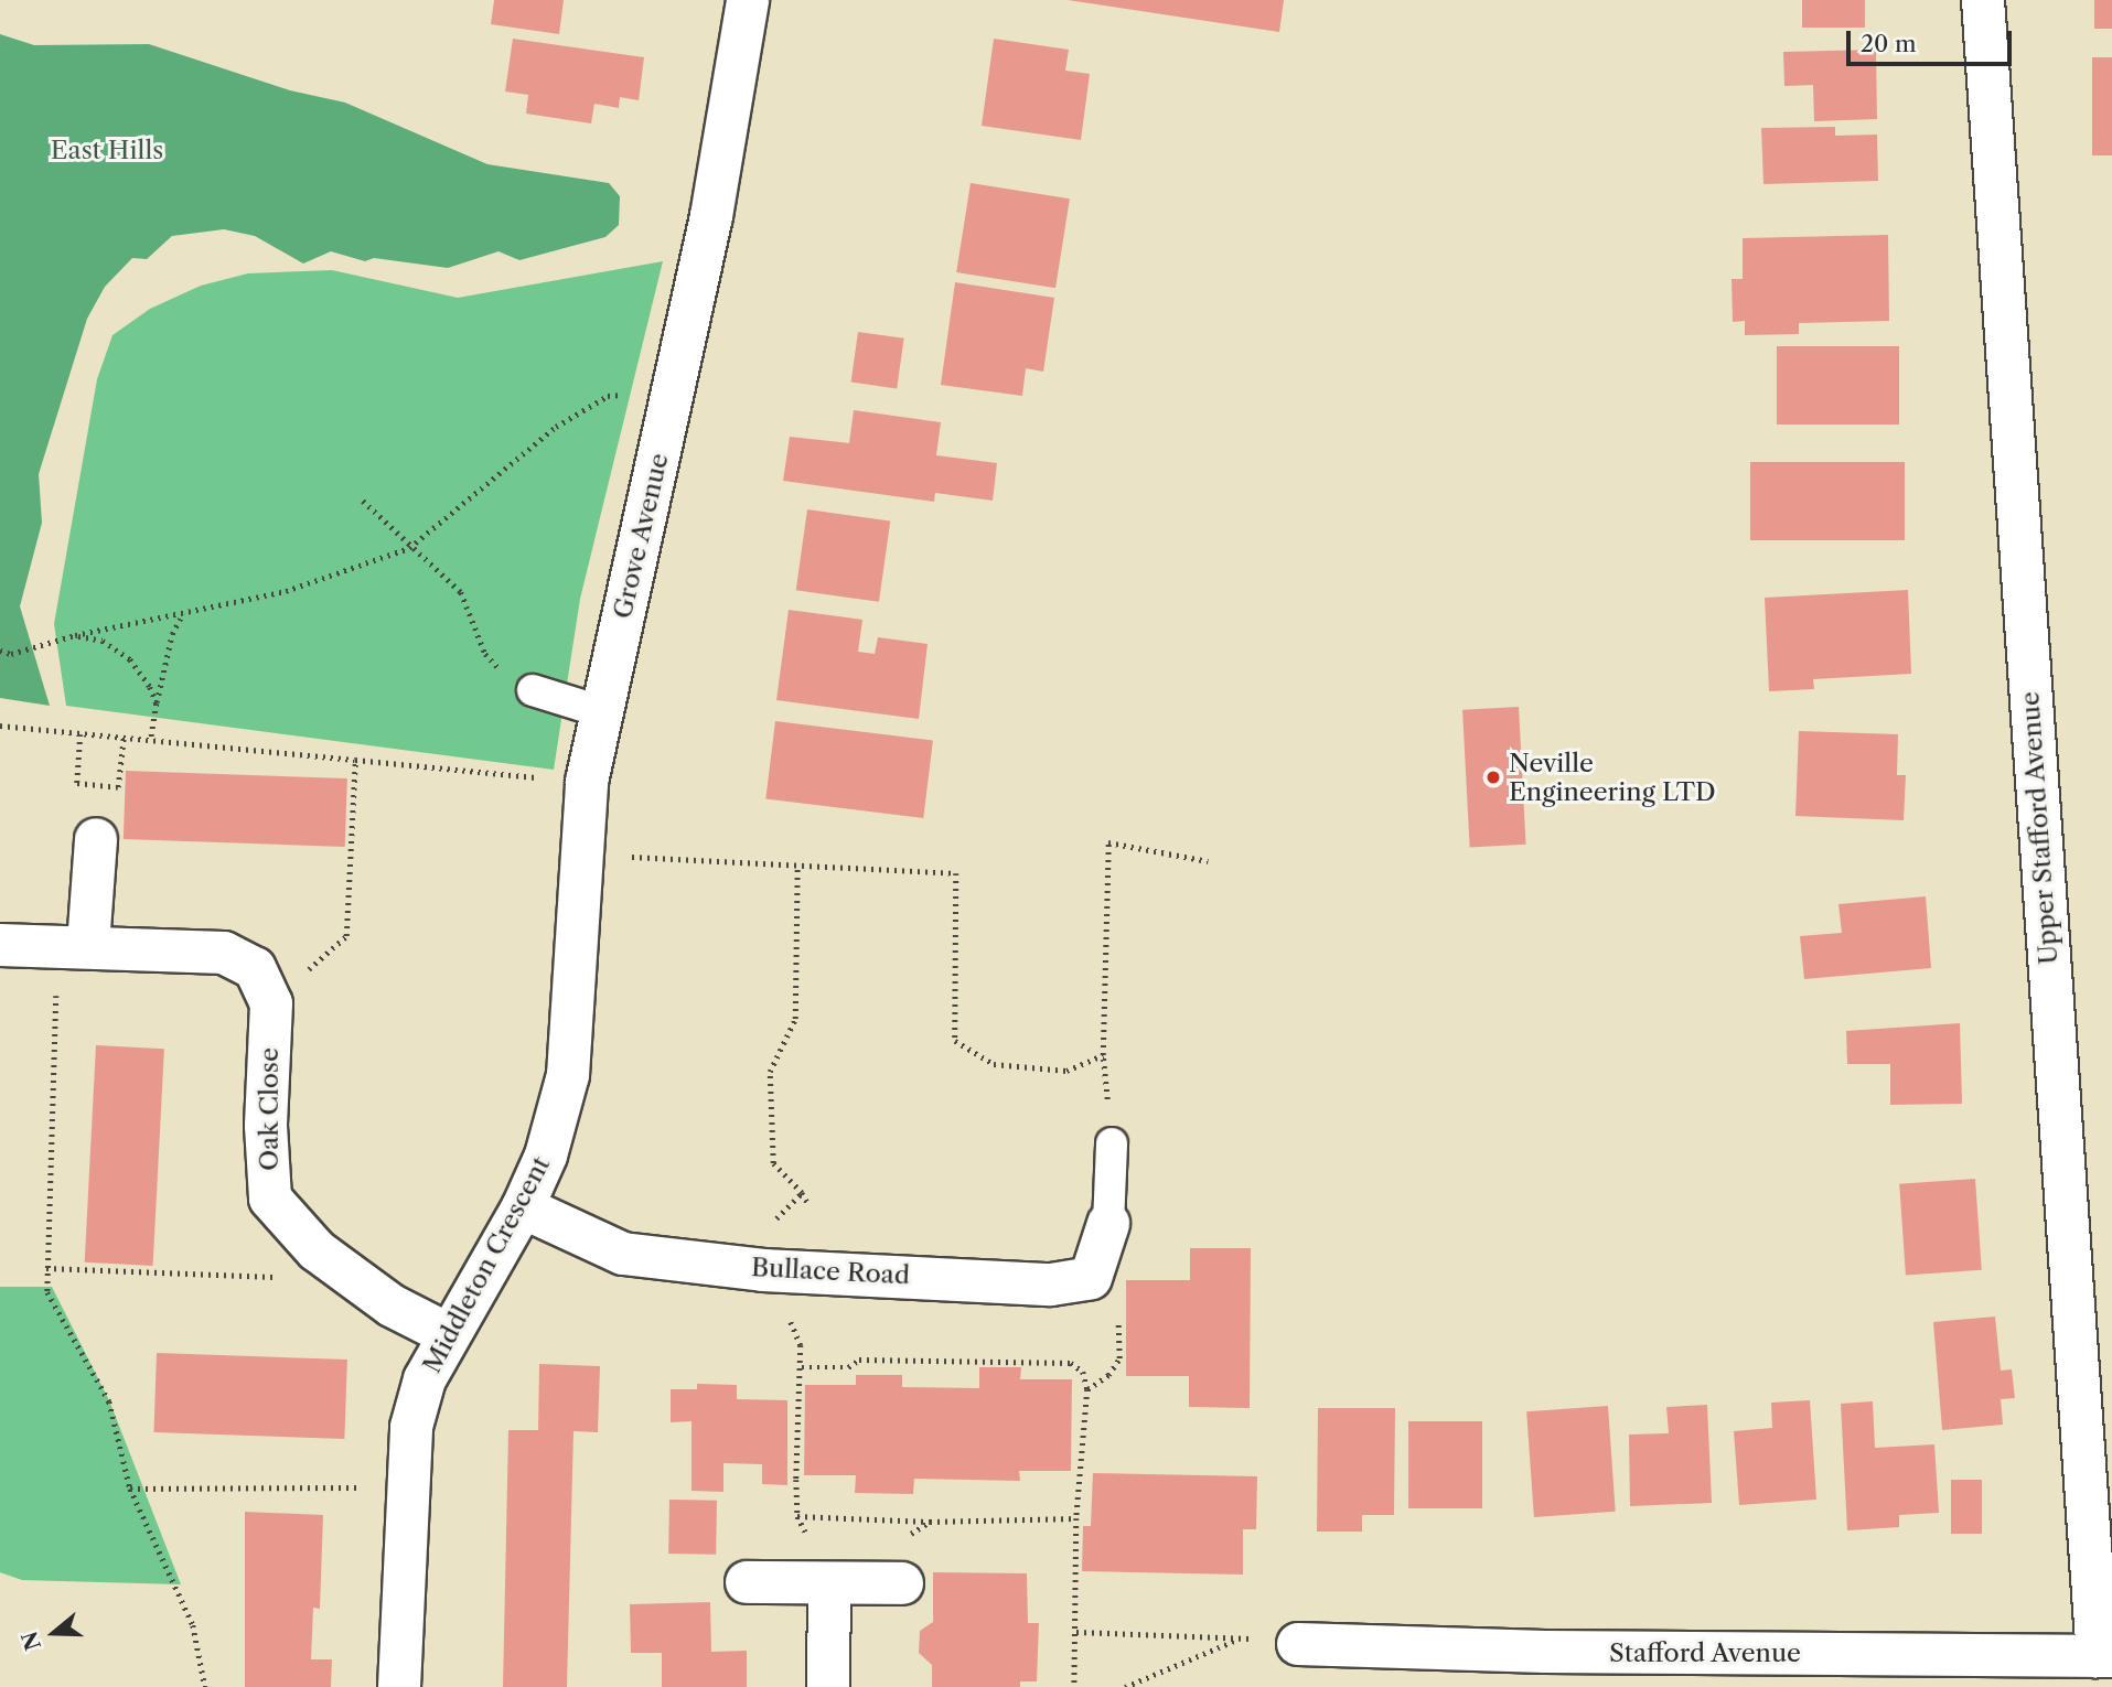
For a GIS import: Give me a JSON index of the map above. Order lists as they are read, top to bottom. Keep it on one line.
{"streets":{"street":["Grove Avenue","Upper Stafford Avenue","Oak Close","Middleton Crescent","Bullace Road","Stafford Avenue"]},"crossings":[["Grove Avenue","Middleton Crescent"],["Upper Stafford Avenue","Stafford Avenue"],["Oak Close","Middleton Crescent"],["Middleton Crescent","Bullace Road"]],"parks":["East Hills"],"places":["Neville Engineering LTD"],"scale_bar":"20 m","north":"left"}
